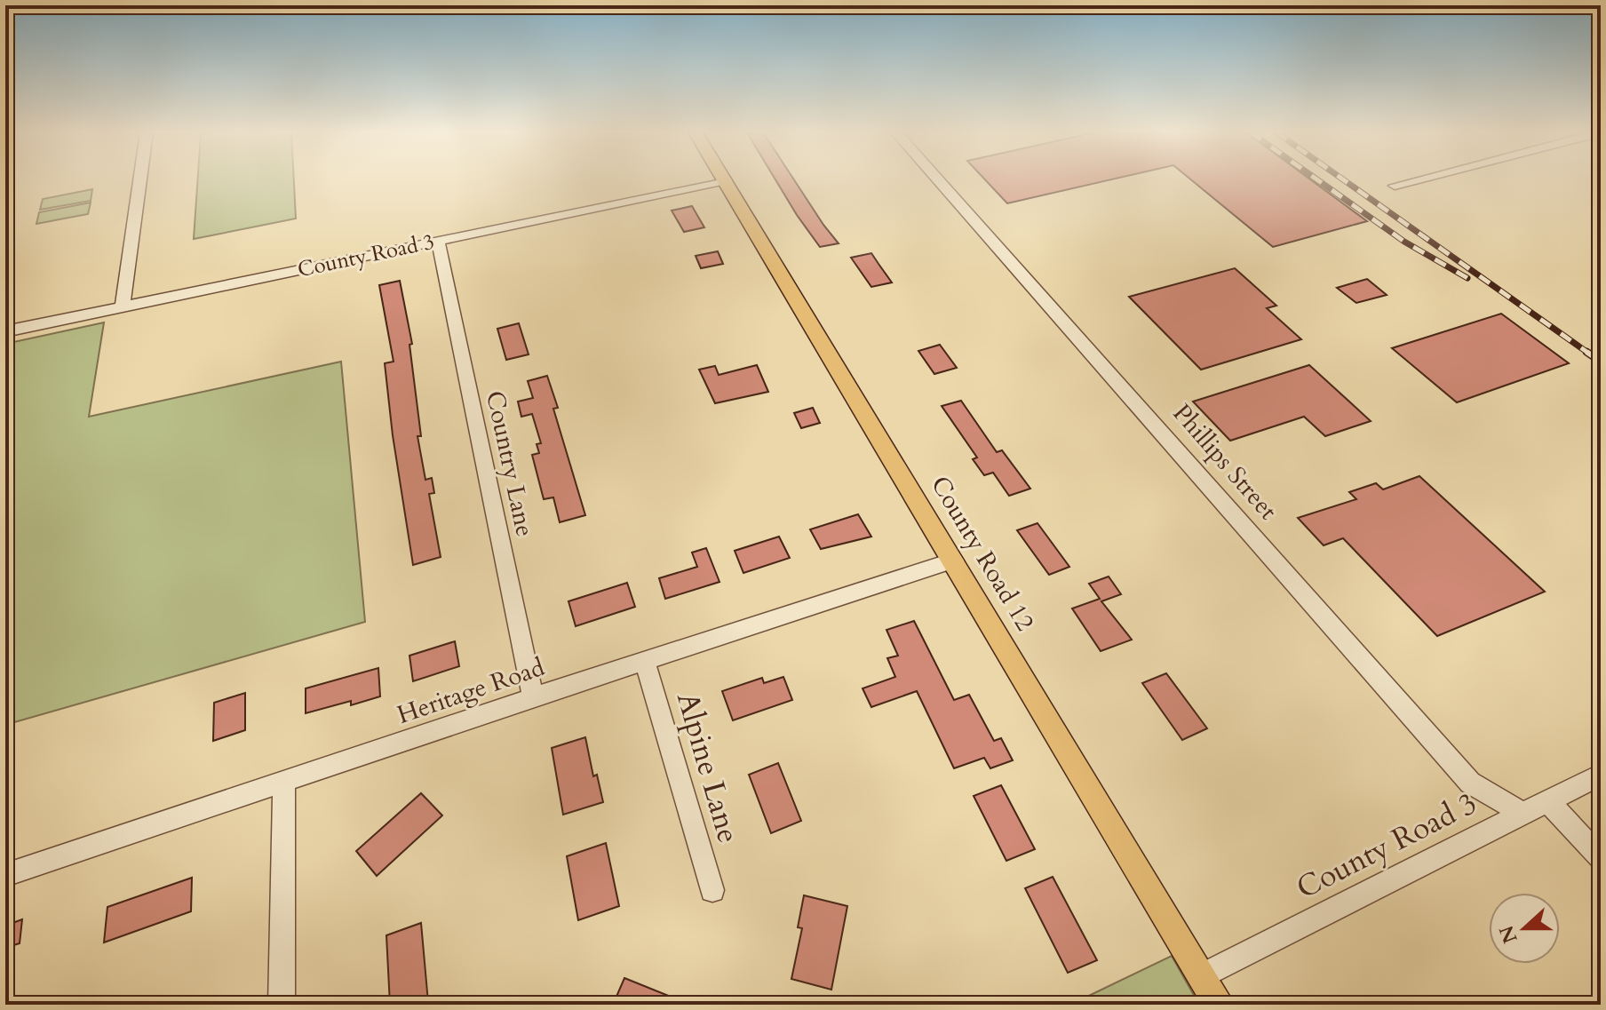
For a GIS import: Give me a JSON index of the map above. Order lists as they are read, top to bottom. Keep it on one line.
{"streets":{"main road":["County Road 12"],"street":["County Road 3","Phillips Street","Country Lane","Heritage Road","Alpine Lane"]},"crossings":[["County Road 3","Phillips Street"],["County Road 3","Country Lane"],["County Road 3","County Road 12"],["Country Lane","Heritage Road"],["County Road 12","Heritage Road"],["Heritage Road","Alpine Lane"]],"north":"left"}
